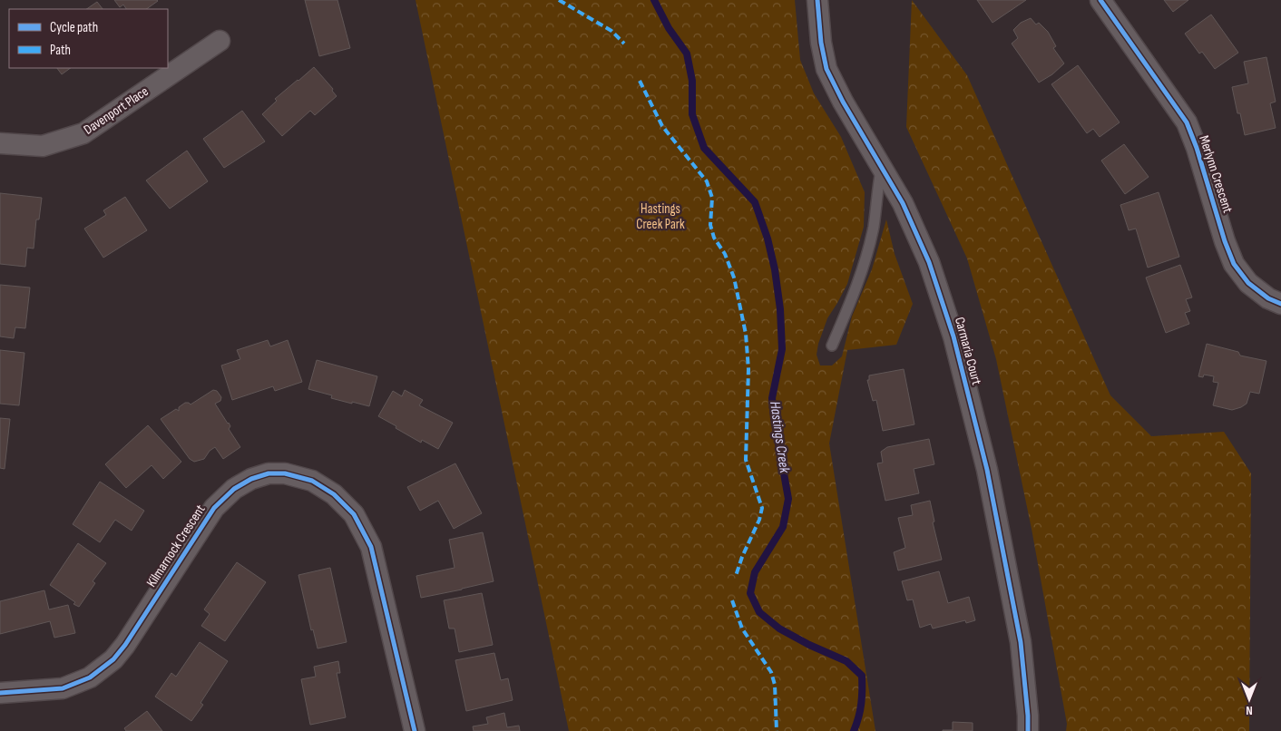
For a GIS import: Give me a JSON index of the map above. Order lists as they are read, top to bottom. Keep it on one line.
{"streets":{"street":["Davenport Place","Merlynn Crescent","Carmaria Court","Kilmarnock Crescent"]},"water":["Hastings Creek"],"parks":["Hastings Creek Park"],"legend":["Cycle path","Path"],"north":"bottom"}
